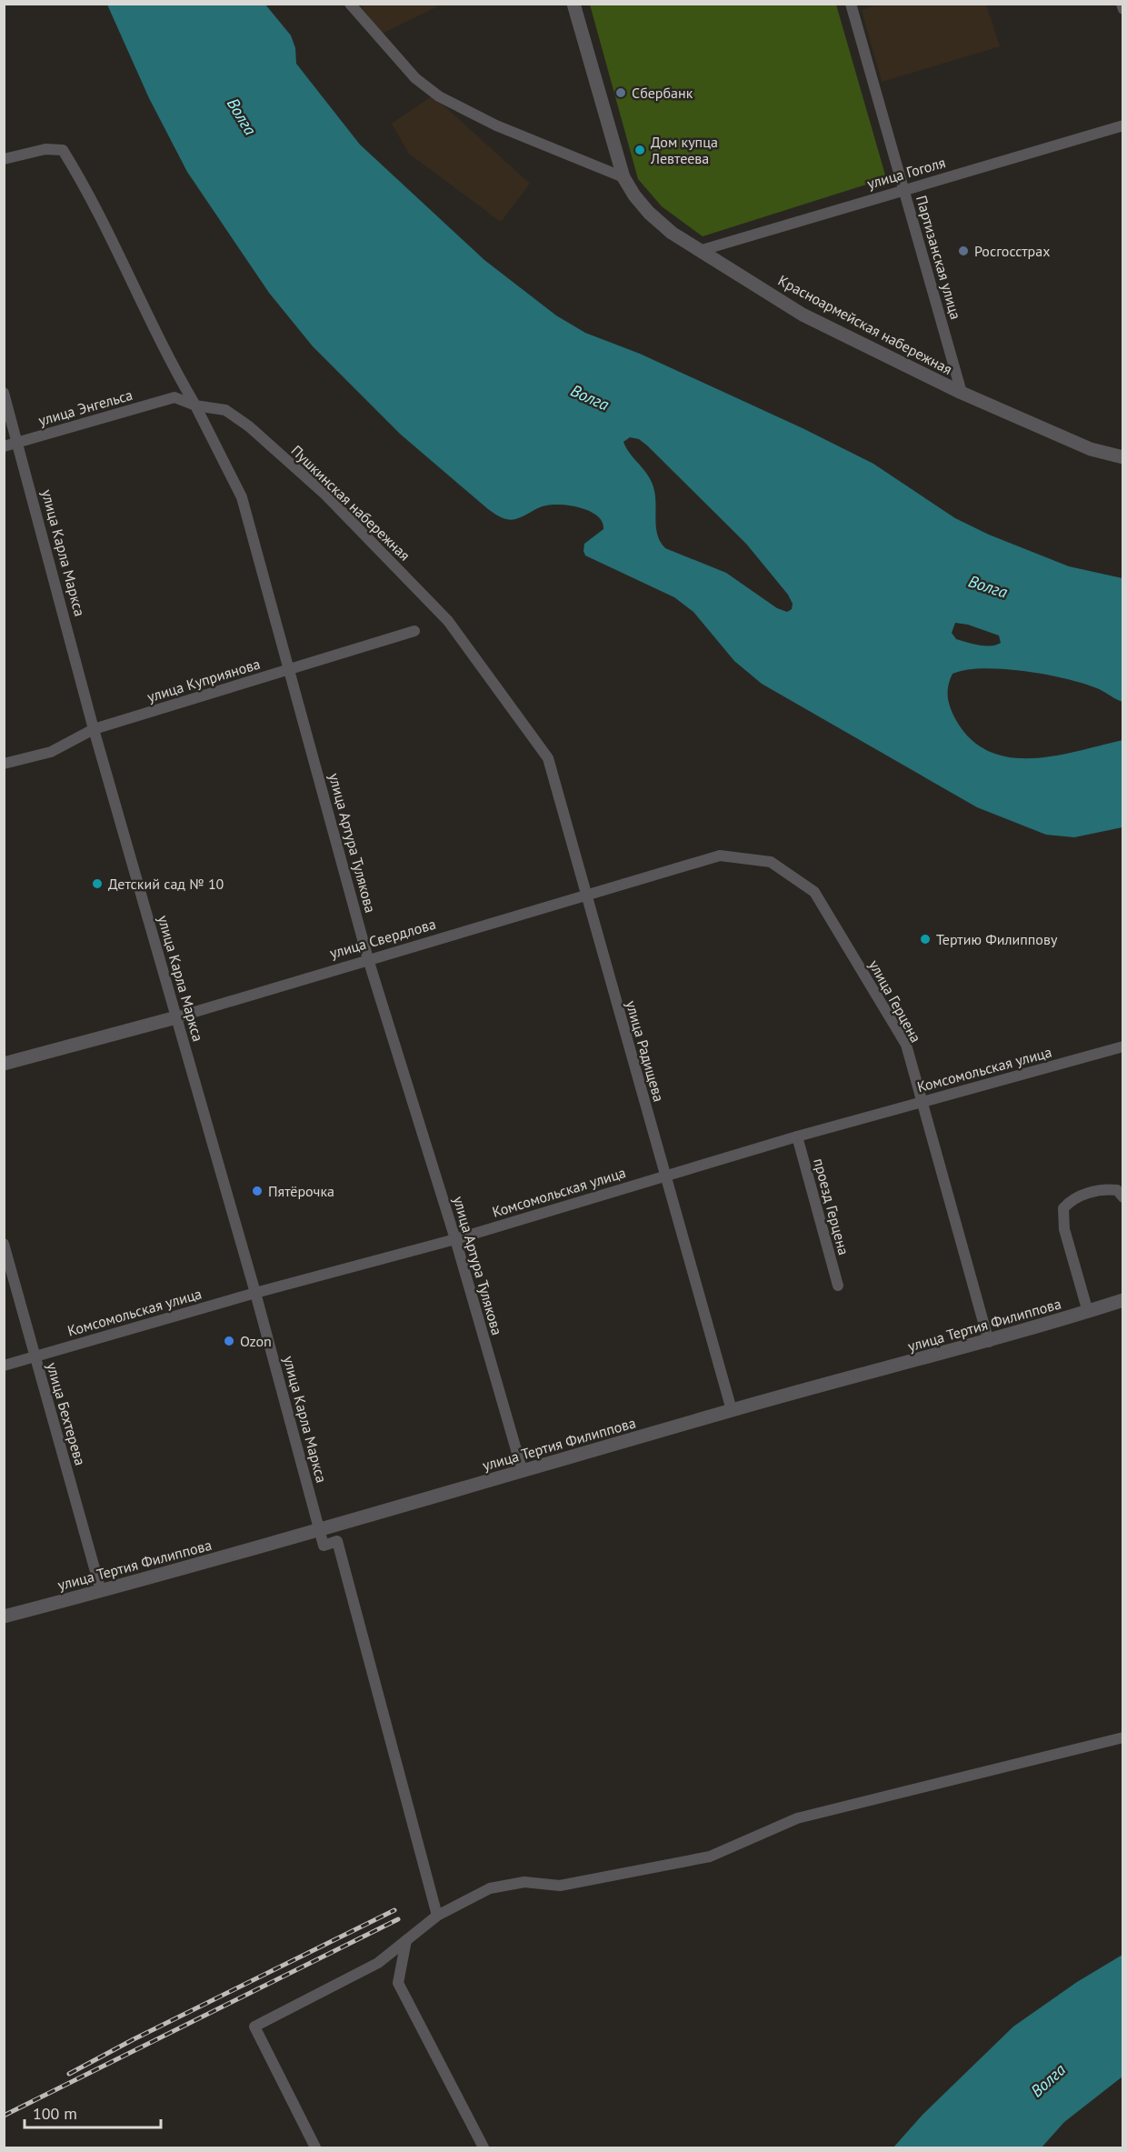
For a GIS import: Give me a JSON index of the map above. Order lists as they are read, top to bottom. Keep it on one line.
{"streets":{"street":["улица Гоголя","Партизанская улица","Красноармейская набережная","улица Энгельса","Пушкинская набережная","улица Карла Маркса","улица Куприянова","улица Артура Тулякова","улица Свердлова","улица Герцена","улица Радищева","Комсомольская улица","проезд Герцена","улица Тертия Филиппова","улица Бехтерева"]},"crossings":[["улица Гоголя","Партизанская улица"],["улица Гоголя","Красноармейская набережная"],["Партизанская улица","Красноармейская набережная"],["улица Энгельса","Пушкинская набережная"],["улица Энгельса","улица Карла Маркса"],["улица Энгельса","улица Артура Тулякова"],["Пушкинская набережная","улица Артура Тулякова"],["Пушкинская набережная","улица Радищева"],["улица Карла Маркса","улица Куприянова"],["улица Карла Маркса","улица Свердлова"],["улица Карла Маркса","Комсомольская улица"],["улица Карла Маркса","улица Тертия Филиппова"],["улица Куприянова","улица Артура Тулякова"],["улица Артура Тулякова","улица Свердлова"],["улица Артура Тулякова","Комсомольская улица"],["улица Артура Тулякова","улица Тертия Филиппова"],["улица Свердлова","улица Герцена"],["улица Свердлова","улица Радищева"],["улица Герцена","Комсомольская улица"],["улица Герцена","улица Тертия Филиппова"],["улица Радищева","Комсомольская улица"],["улица Радищева","улица Тертия Филиппова"],["Комсомольская улица","проезд Герцена"],["Комсомольская улица","улица Бехтерева"],["улица Тертия Филиппова","улица Бехтерева"]],"water":["Волга"],"places":["Сбербанк","Дом купца Левтеева","Росгосстрах","Детский сад № 10","Тертию Филиппову","Пятёрочка","Ozon"],"scale_bar":"100 m"}
